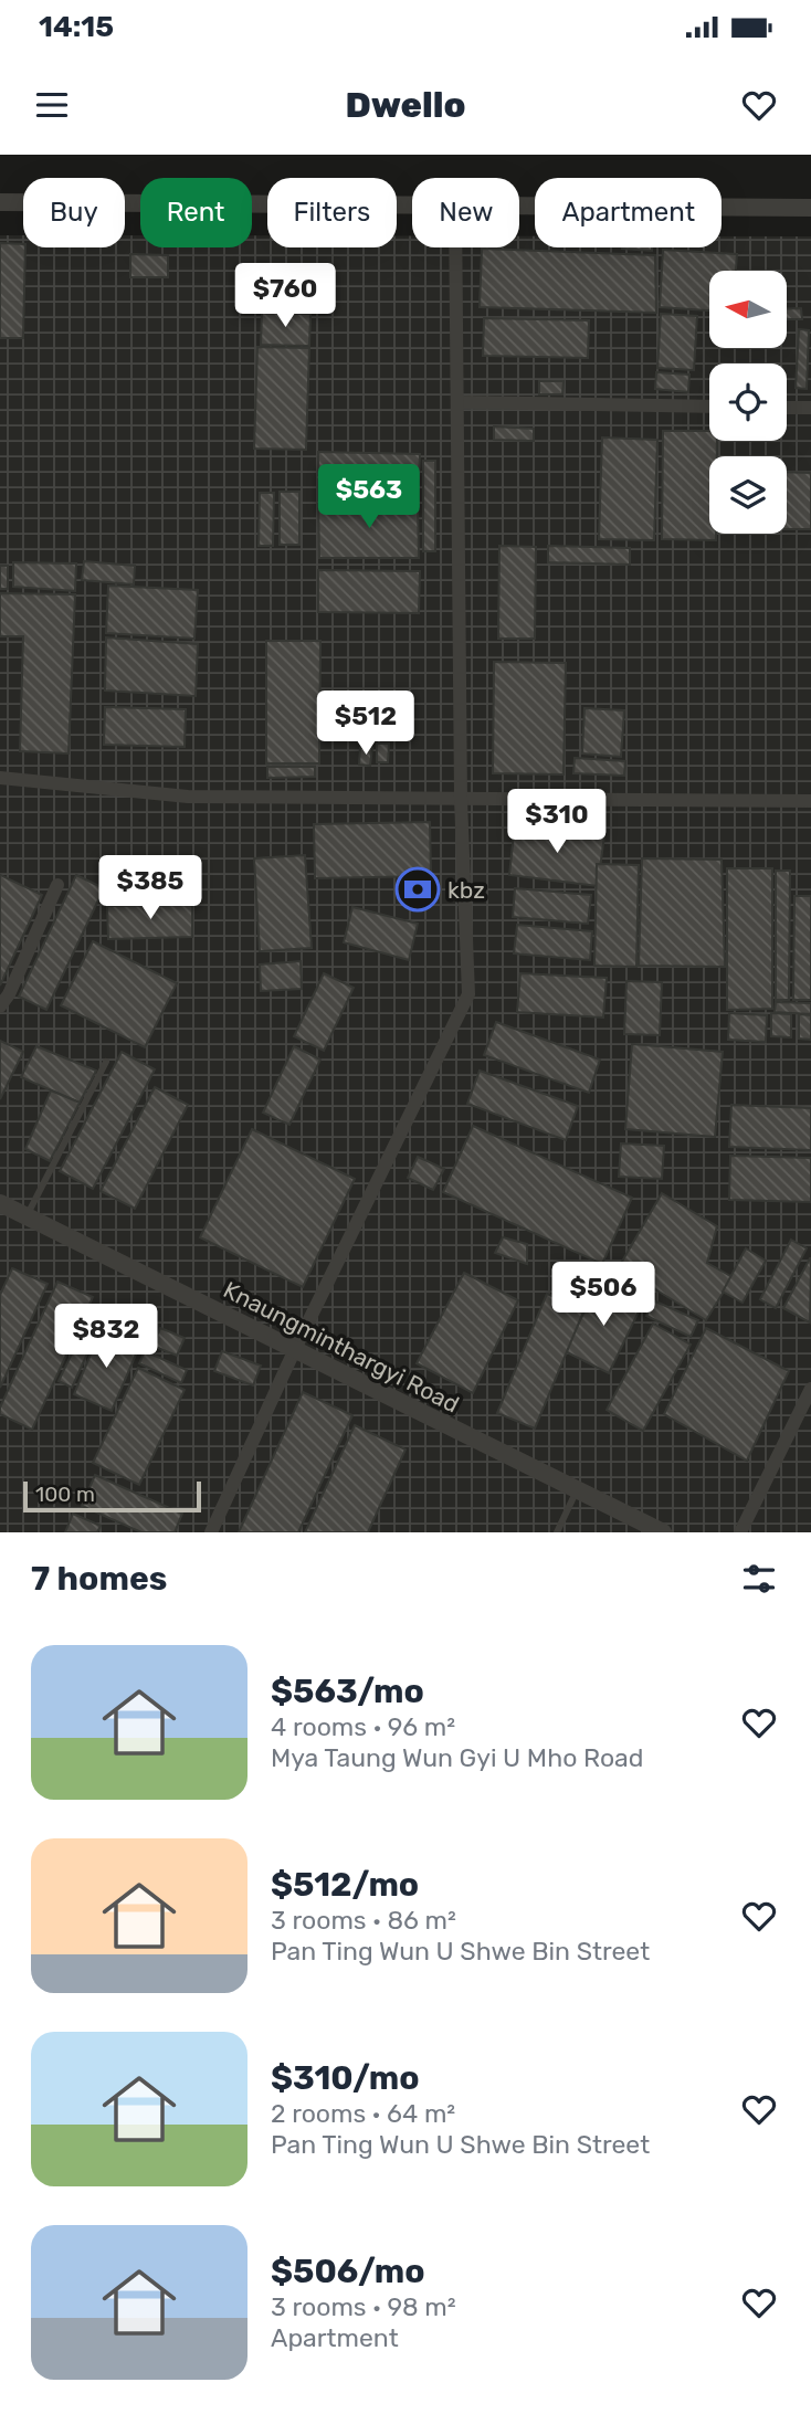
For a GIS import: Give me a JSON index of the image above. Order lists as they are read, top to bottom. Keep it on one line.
{"streets":{"street":["Knaungminthargyi Road"]},"places":{"bank":["kbz"]},"scale_bar":"100 m","north":"left","page":{"status":"14:15","header":"Dwello","chip":["Buy","Rent","Filters","New","Apartment"],"price":["$760","$563","$512","$310","$385","$506","$832"],"scale":"100 m","heading":"7 homes","list":[{"name":"$563/mo","note":"4 rooms · 96 m² · Mya Taung Wun Gyi U Mho Road"},{"name":"$512/mo","note":"3 rooms · 86 m² · Pan Ting Wun U Shwe Bin Street"},{"name":"$310/mo","note":"2 rooms · 64 m² · Pan Ting Wun U Shwe Bin Street"},{"name":"$506/mo","note":"3 rooms · 98 m² · Apartment"}]}}
